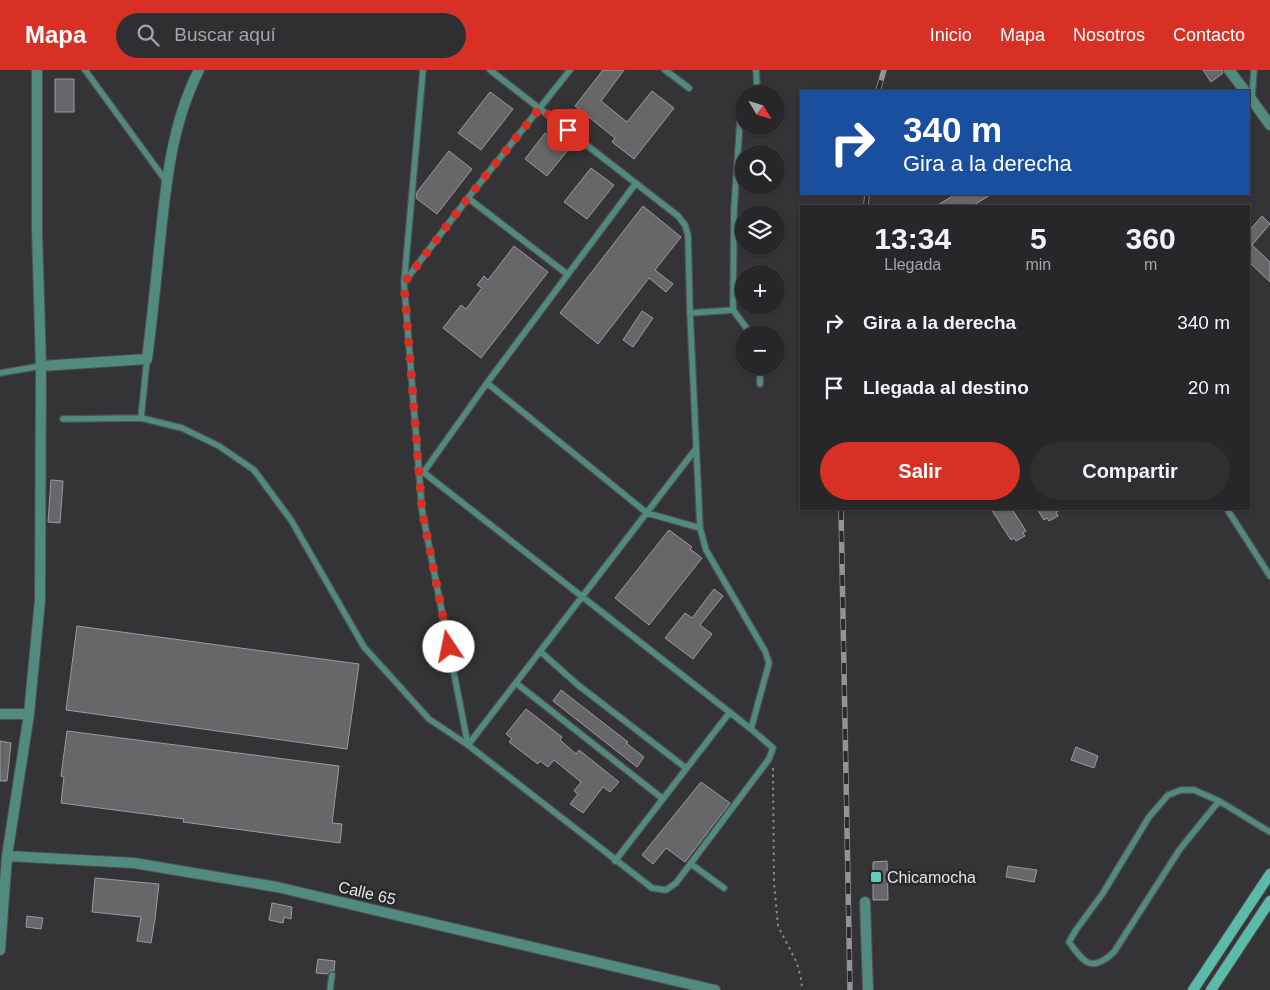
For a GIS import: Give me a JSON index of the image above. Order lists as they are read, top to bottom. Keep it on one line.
{"streets":{"street":["Calle 65"]},"places":{"transit":["Chicamocha"]},"north":"bottom right","page":{"header":"Mapa","search":"Buscar aquí","nav":["Inicio","Mapa","Nosotros","Contacto"],"map_buttons":["+","−"],"turn":["340 m","Gira a la derecha"],"eta":["13:34","Llegada","5","min","360","m"],"list":[{"name":"Gira a la derecha","value":"340 m"},{"name":"Llegada al destino","value":"20 m"}],"buttons":["Salir","Compartir"]}}
